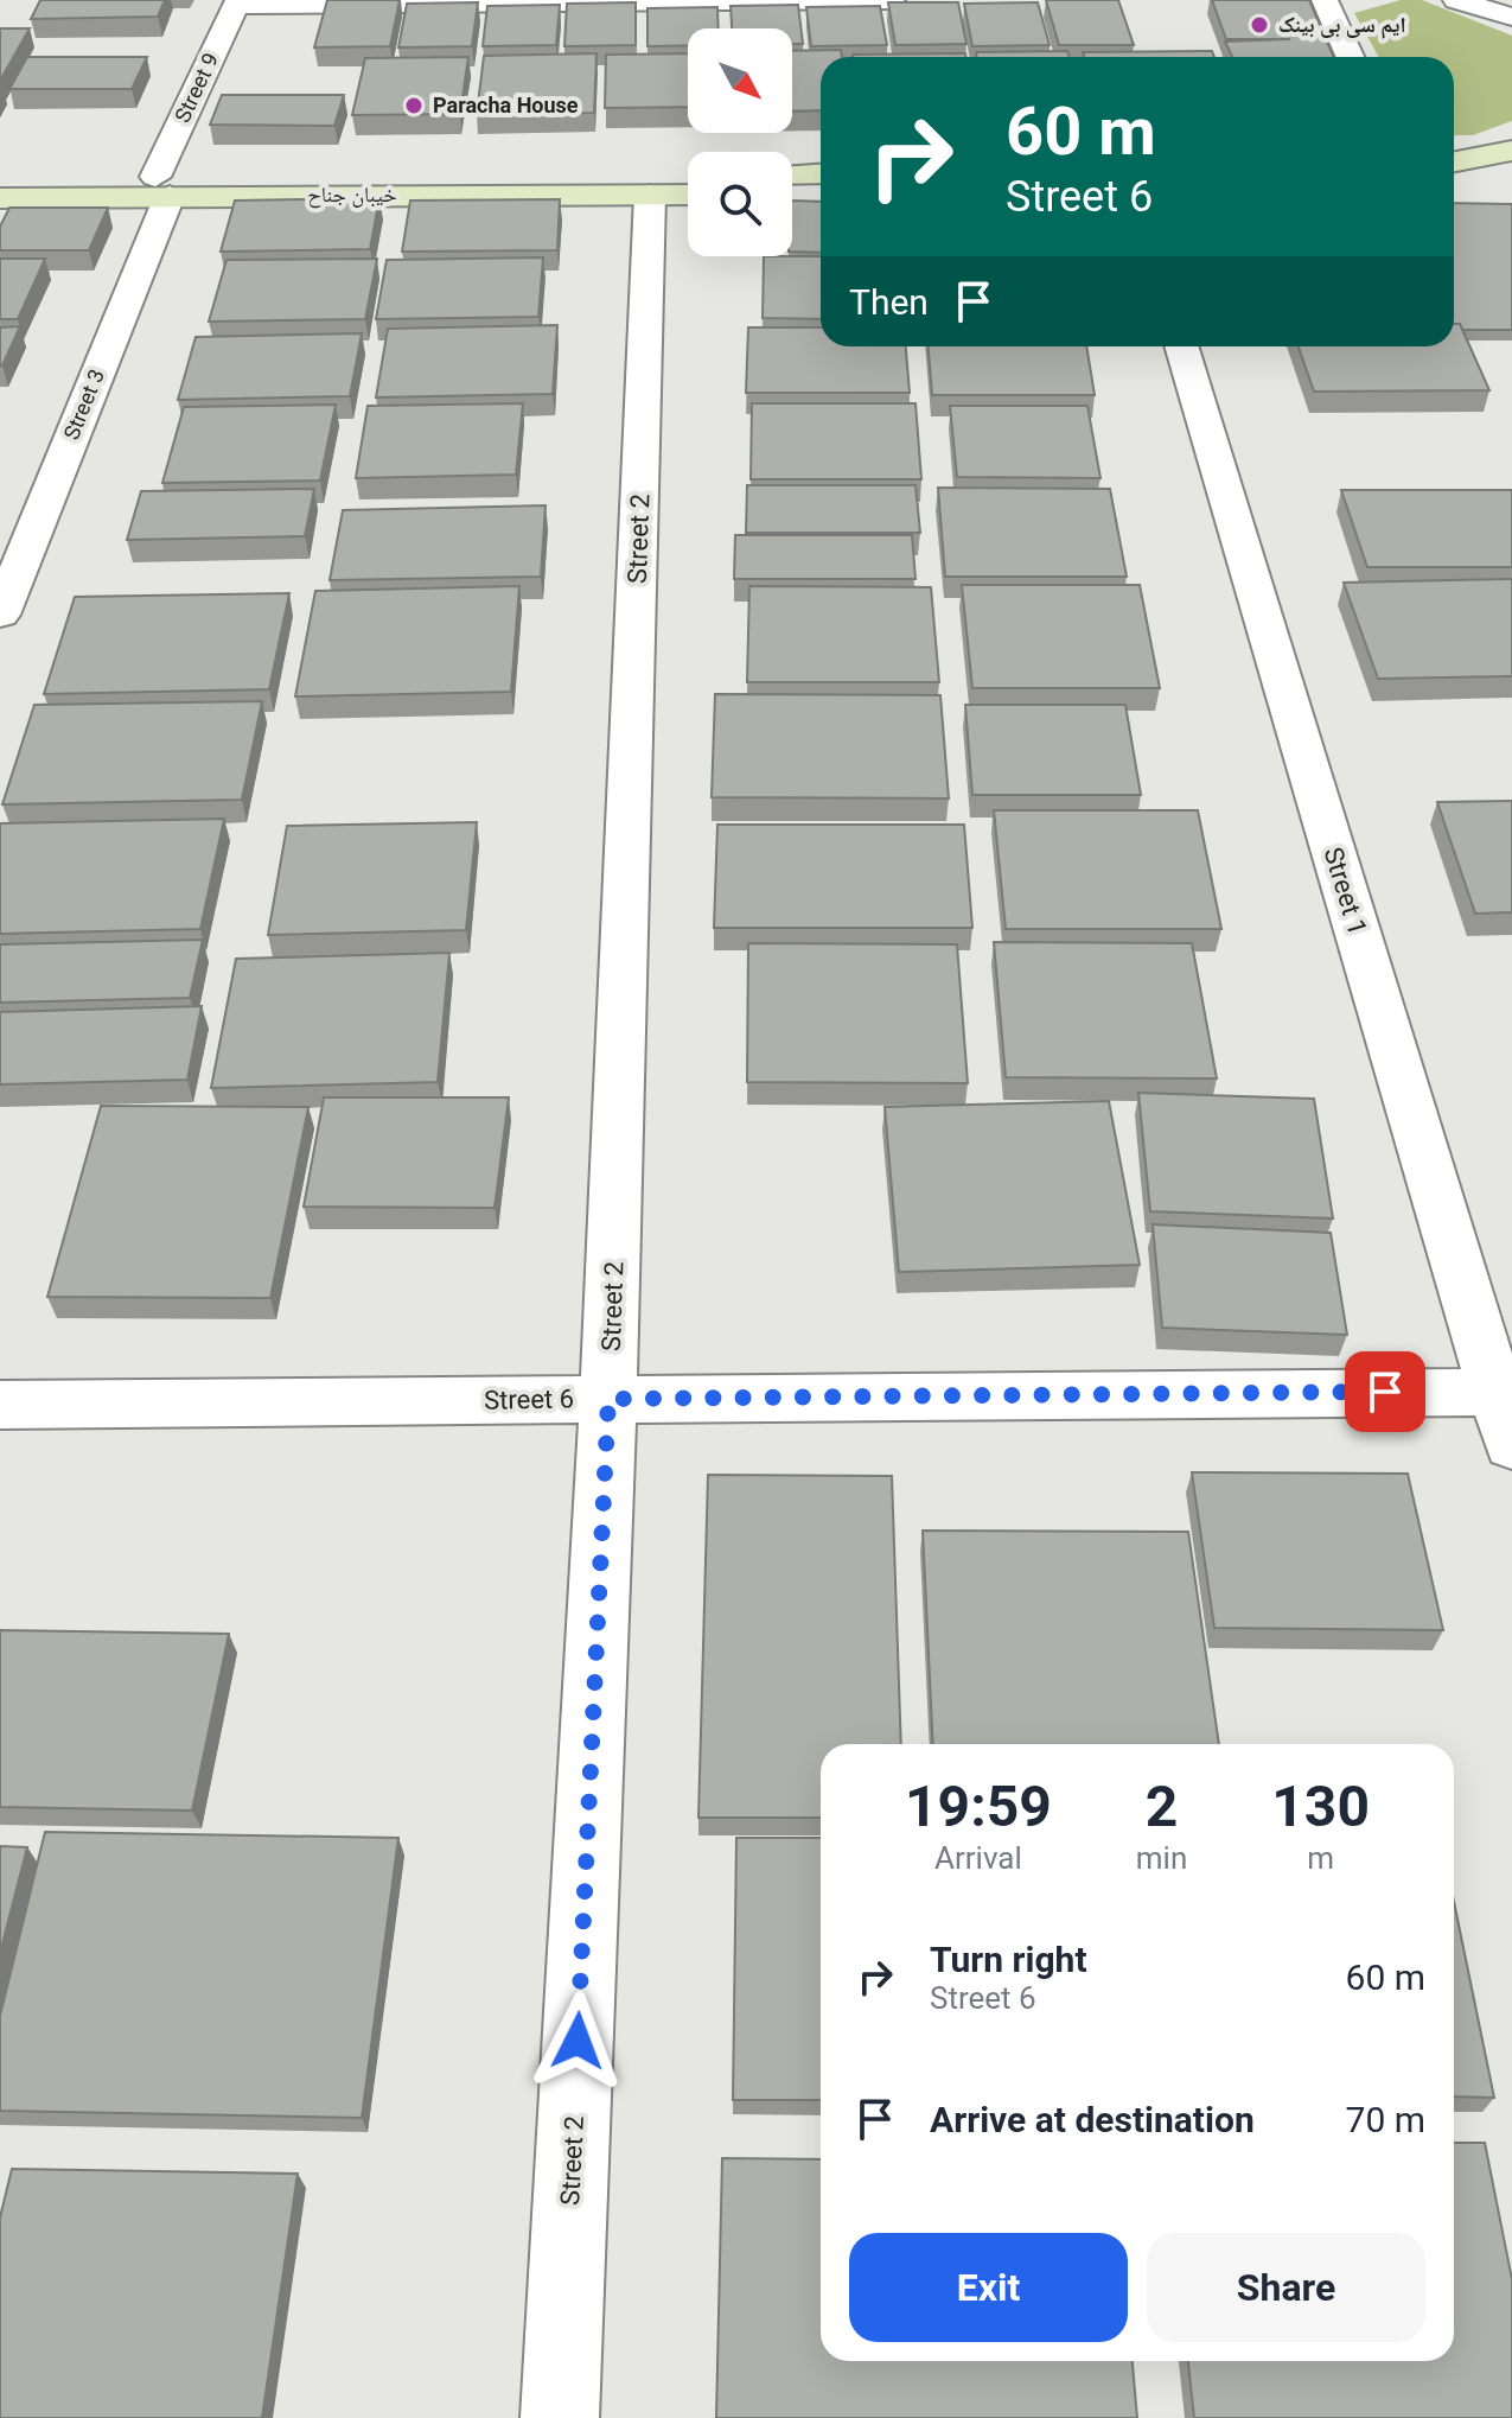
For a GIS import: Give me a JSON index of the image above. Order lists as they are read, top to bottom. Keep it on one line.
{"streets":{"main road":["خیبان جناح"],"street":["Street 9","Street 3","Street 2","Street 1","Street 6"]},"crossings":[["Street 9","خیبان جناح"],["Street 9","Street 3"],["خیبان جناح","Street 3"],["خیبان جناح","Street 2"],["Street 2","Street 6"],["Street 1","Street 6"]],"places":["ایم سی بی بینک","Paracha House"],"north":"bottom right","page":{"turn":["60 m","Street 6"],"then":"Then","eta":["19:59","Arrival","2","min","130","m"],"list":[{"name":"Turn right","note":"Street 6","value":"60 m"},{"name":"Arrive at destination","value":"70 m"}],"buttons":["Exit","Share"]}}
